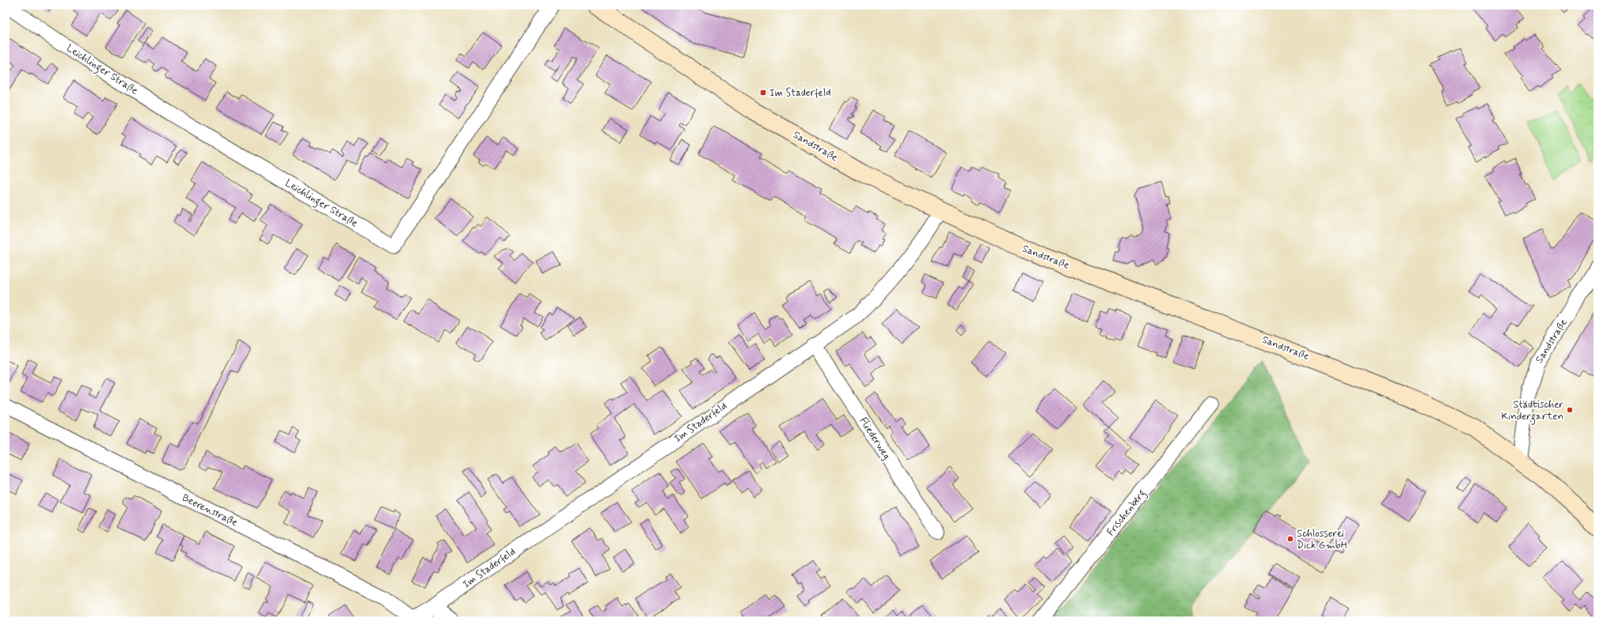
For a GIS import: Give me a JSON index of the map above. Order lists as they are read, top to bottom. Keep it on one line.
{"streets":{"street":["Leichlinger Straße","Sandstraße","Im Staderfeld","Fliederweg","Beerenstraße","Frischenberg"]},"crossings":[["Sandstraße","Im Staderfeld"],["Im Staderfeld","Fliederweg"],["Im Staderfeld","Beerenstraße"]],"places":{"transit":["Im Staderfeld"],"other":["Städtischer Kindergarten","Schlosserei Dick GmbH"]}}
